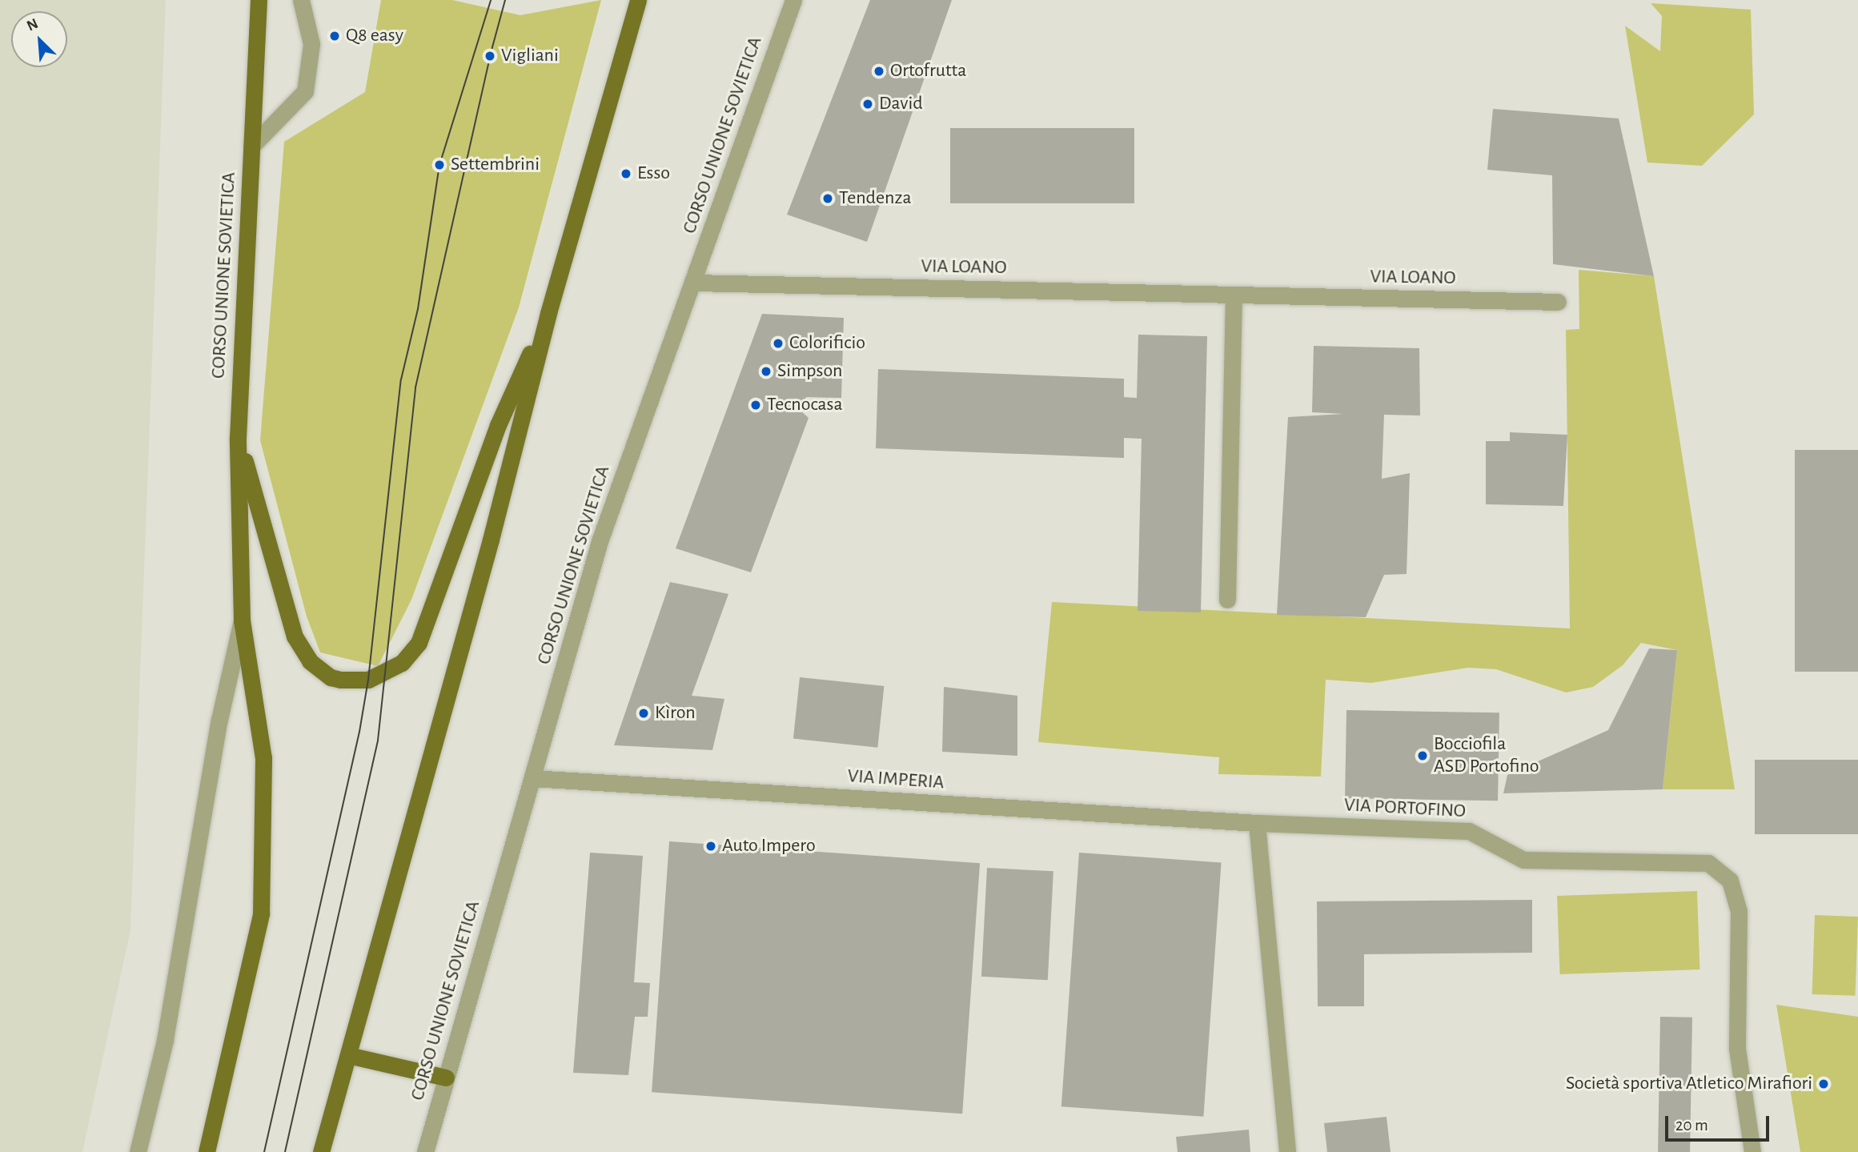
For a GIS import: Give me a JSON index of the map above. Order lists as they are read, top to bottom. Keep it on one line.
{"streets":{"main road":["CORSO UNIONE SOVIETICA"],"street":["VIA LOANO","VIA IMPERIA","VIA PORTOFINO"]},"crossings":[["CORSO UNIONE SOVIETICA","VIA LOANO"],["CORSO UNIONE SOVIETICA","VIA IMPERIA"],["VIA IMPERIA","VIA PORTOFINO"]],"places":["Q8 easy","Vigliani","Ortofrutta","David","Settembrini","Esso","Tendenza","Colorificio","Simpson","Tecnocasa","Kìron","Bocciofila ASD Portofino","Auto Impero","Società sportiva Atletico Mirafiori"],"scale_bar":"20 m","north":"top left"}
